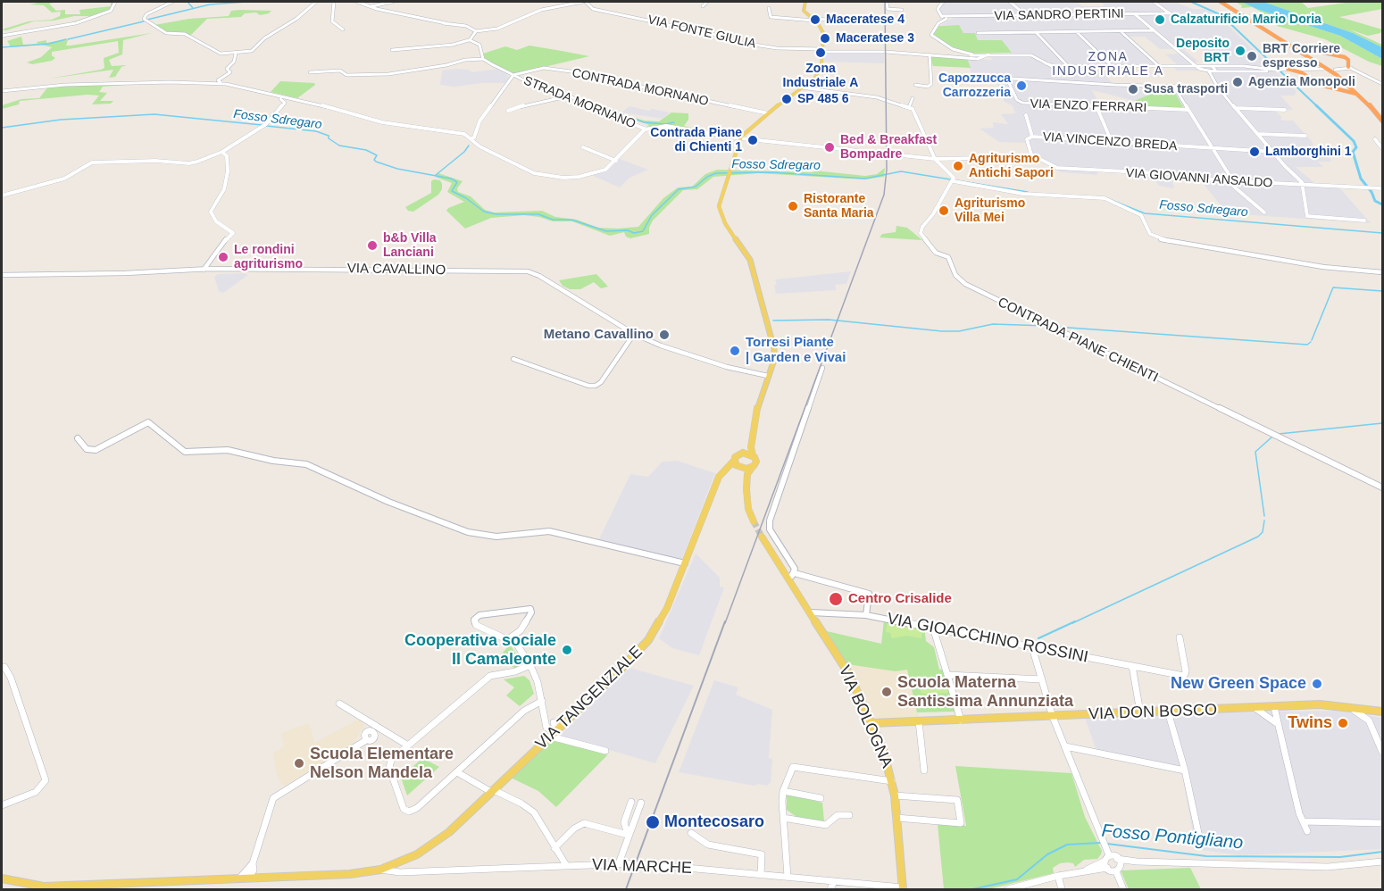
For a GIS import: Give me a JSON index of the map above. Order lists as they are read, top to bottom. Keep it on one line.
{"streets":{"main road":["VIA TANGENZIALE","VIA DON BOSCO","VIA BOLOGNA"],"street":["VIA SANDRO PERTINI","VIA FONTE GIULIA","CONTRADA MORNANO","STRADA MORNANO","VIA ENZO FERRARI","VIA VINCENZO BREDA","VIA GIOVANNI ANSALDO","VIA CAVALLINO","CONTRADA PIANE CHIENTI","VIA GIOACCHINO ROSSINI","VIA MARCHE"]},"crossings":[["CONTRADA MORNANO","STRADA MORNANO"],["VIA GIOACCHINO ROSSINI","VIA BOLOGNA"],["VIA TANGENZIALE","VIA MARCHE"],["VIA DON BOSCO","VIA BOLOGNA"],["VIA BOLOGNA","VIA MARCHE"]],"districts":["ZONA INDUSTRIALE A"],"water":["Fosso Sdregaro","Fosso Pontigliano"],"places":["Maceratese 4","Calzaturificio Mario Doria","Maceratese 3","Deposito BRT","Zona Industriale A","BRT Corriere espresso","Agenzia Monopoli","Capozzucca Carrozzeria","Susa trasporti","SP 485 6","Contrada Piane di Chienti 1","Bed & Breakfast Bompadre","Lamborghini 1","Agriturismo Antichi Sapori","Ristorante Santa Maria","Agriturismo Villa Mei","b&b Villa Lanciani","Le rondini agriturismo","Metano Cavallino","Torresi Piante | Garden e Vivai","Centro Crisalide","Cooperativa sociale Il Camaleonte","New Green Space","Scuola Materna Santissima Annunziata","Twins","Scuola Elementare Nelson Mandela","Montecosaro"]}
